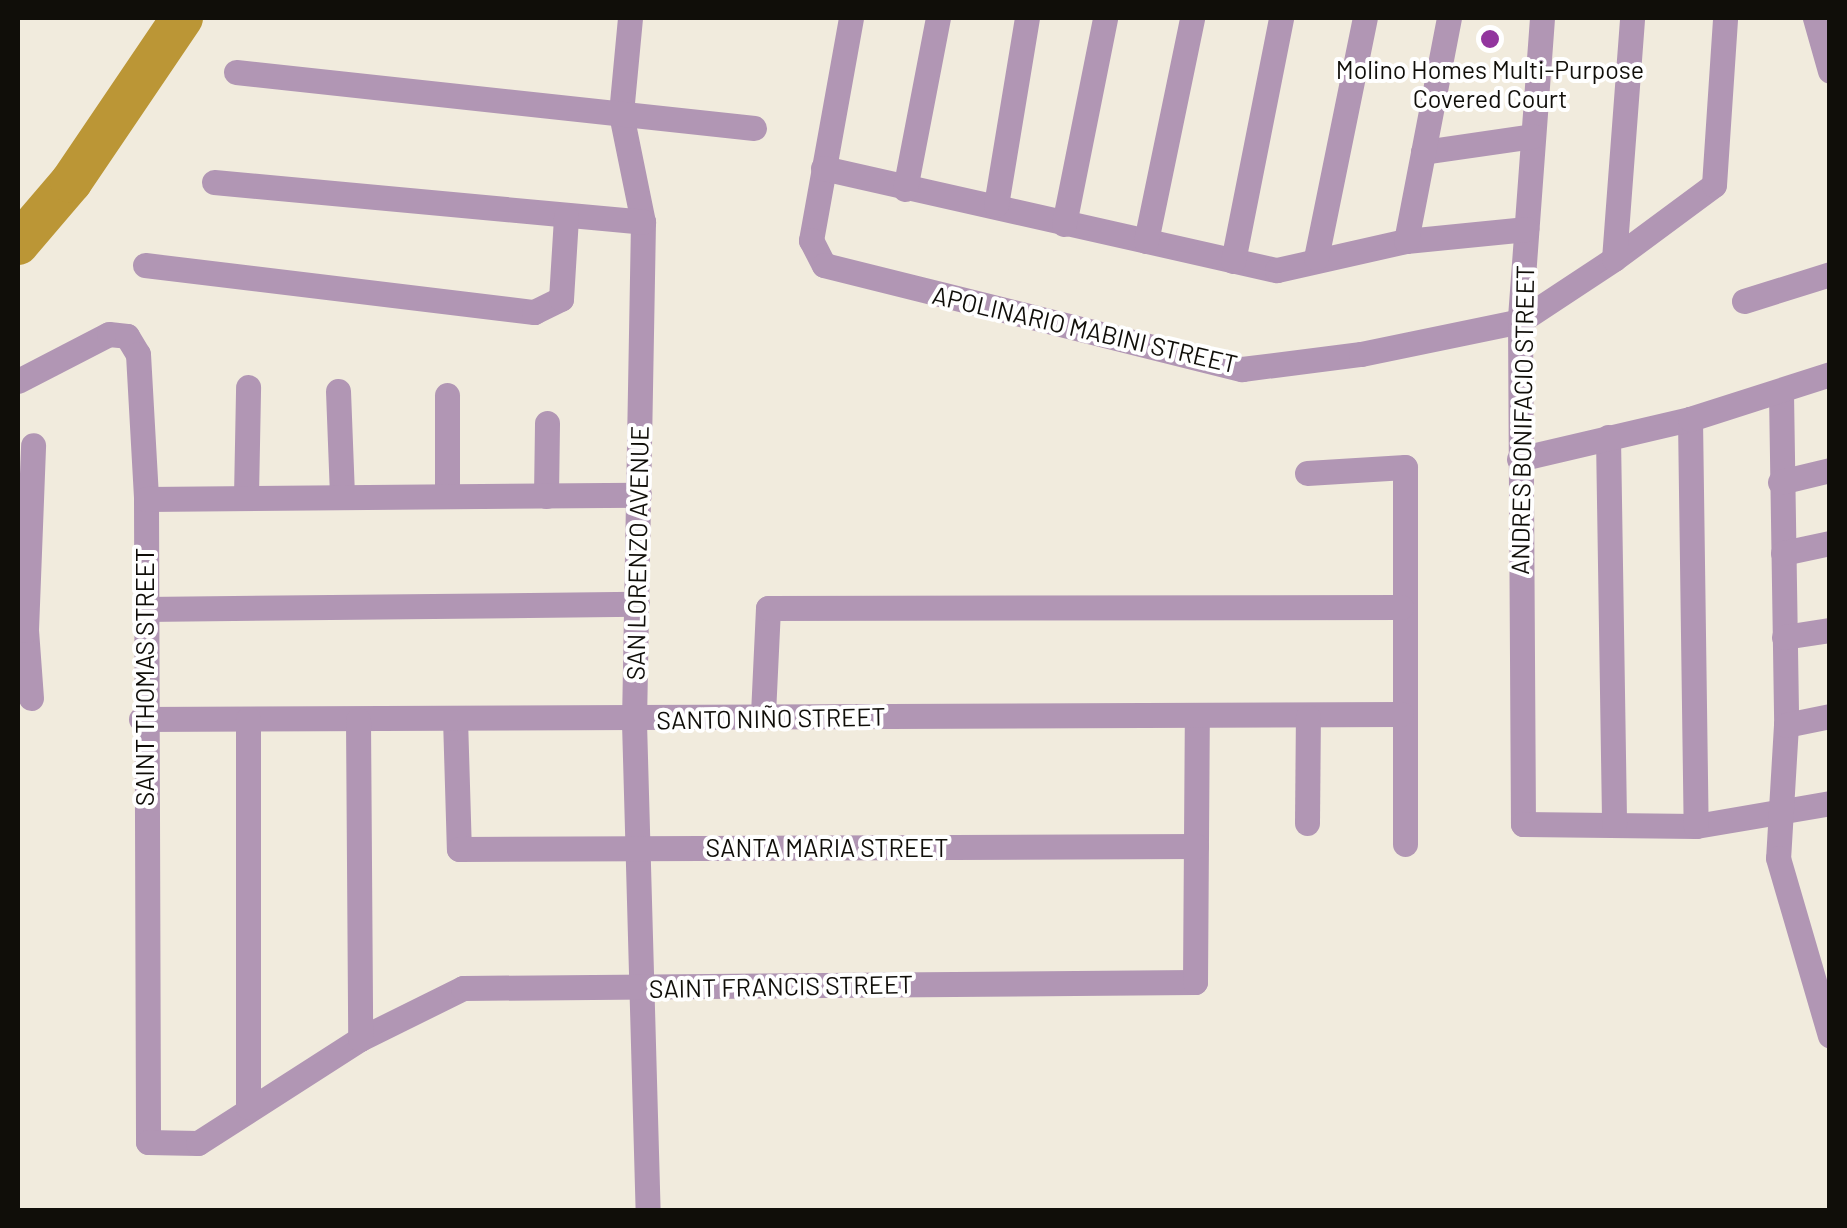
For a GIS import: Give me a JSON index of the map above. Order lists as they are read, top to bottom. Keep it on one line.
{"streets":{"street":["APOLINARIO MABINI STREET","ANDRES BONIFACIO STREET","SAN LORENZO AVENUE","SAINT THOMAS STREET","SANTO NIÑO STREET","SANTA MARIA STREET","SAINT FRANCIS STREET"]},"crossings":[["APOLINARIO MABINI STREET","ANDRES BONIFACIO STREET"],["SAN LORENZO AVENUE","SANTO NIÑO STREET"],["SAN LORENZO AVENUE","SANTA MARIA STREET"],["SAN LORENZO AVENUE","SAINT FRANCIS STREET"],["SAINT THOMAS STREET","SANTO NIÑO STREET"],["SAINT THOMAS STREET","SAINT FRANCIS STREET"],["SANTO NIÑO STREET","SANTA MARIA STREET"],["SANTO NIÑO STREET","SAINT FRANCIS STREET"],["SANTA MARIA STREET","SAINT FRANCIS STREET"]],"places":["Molino Homes Multi-Purpose Covered Court"]}
